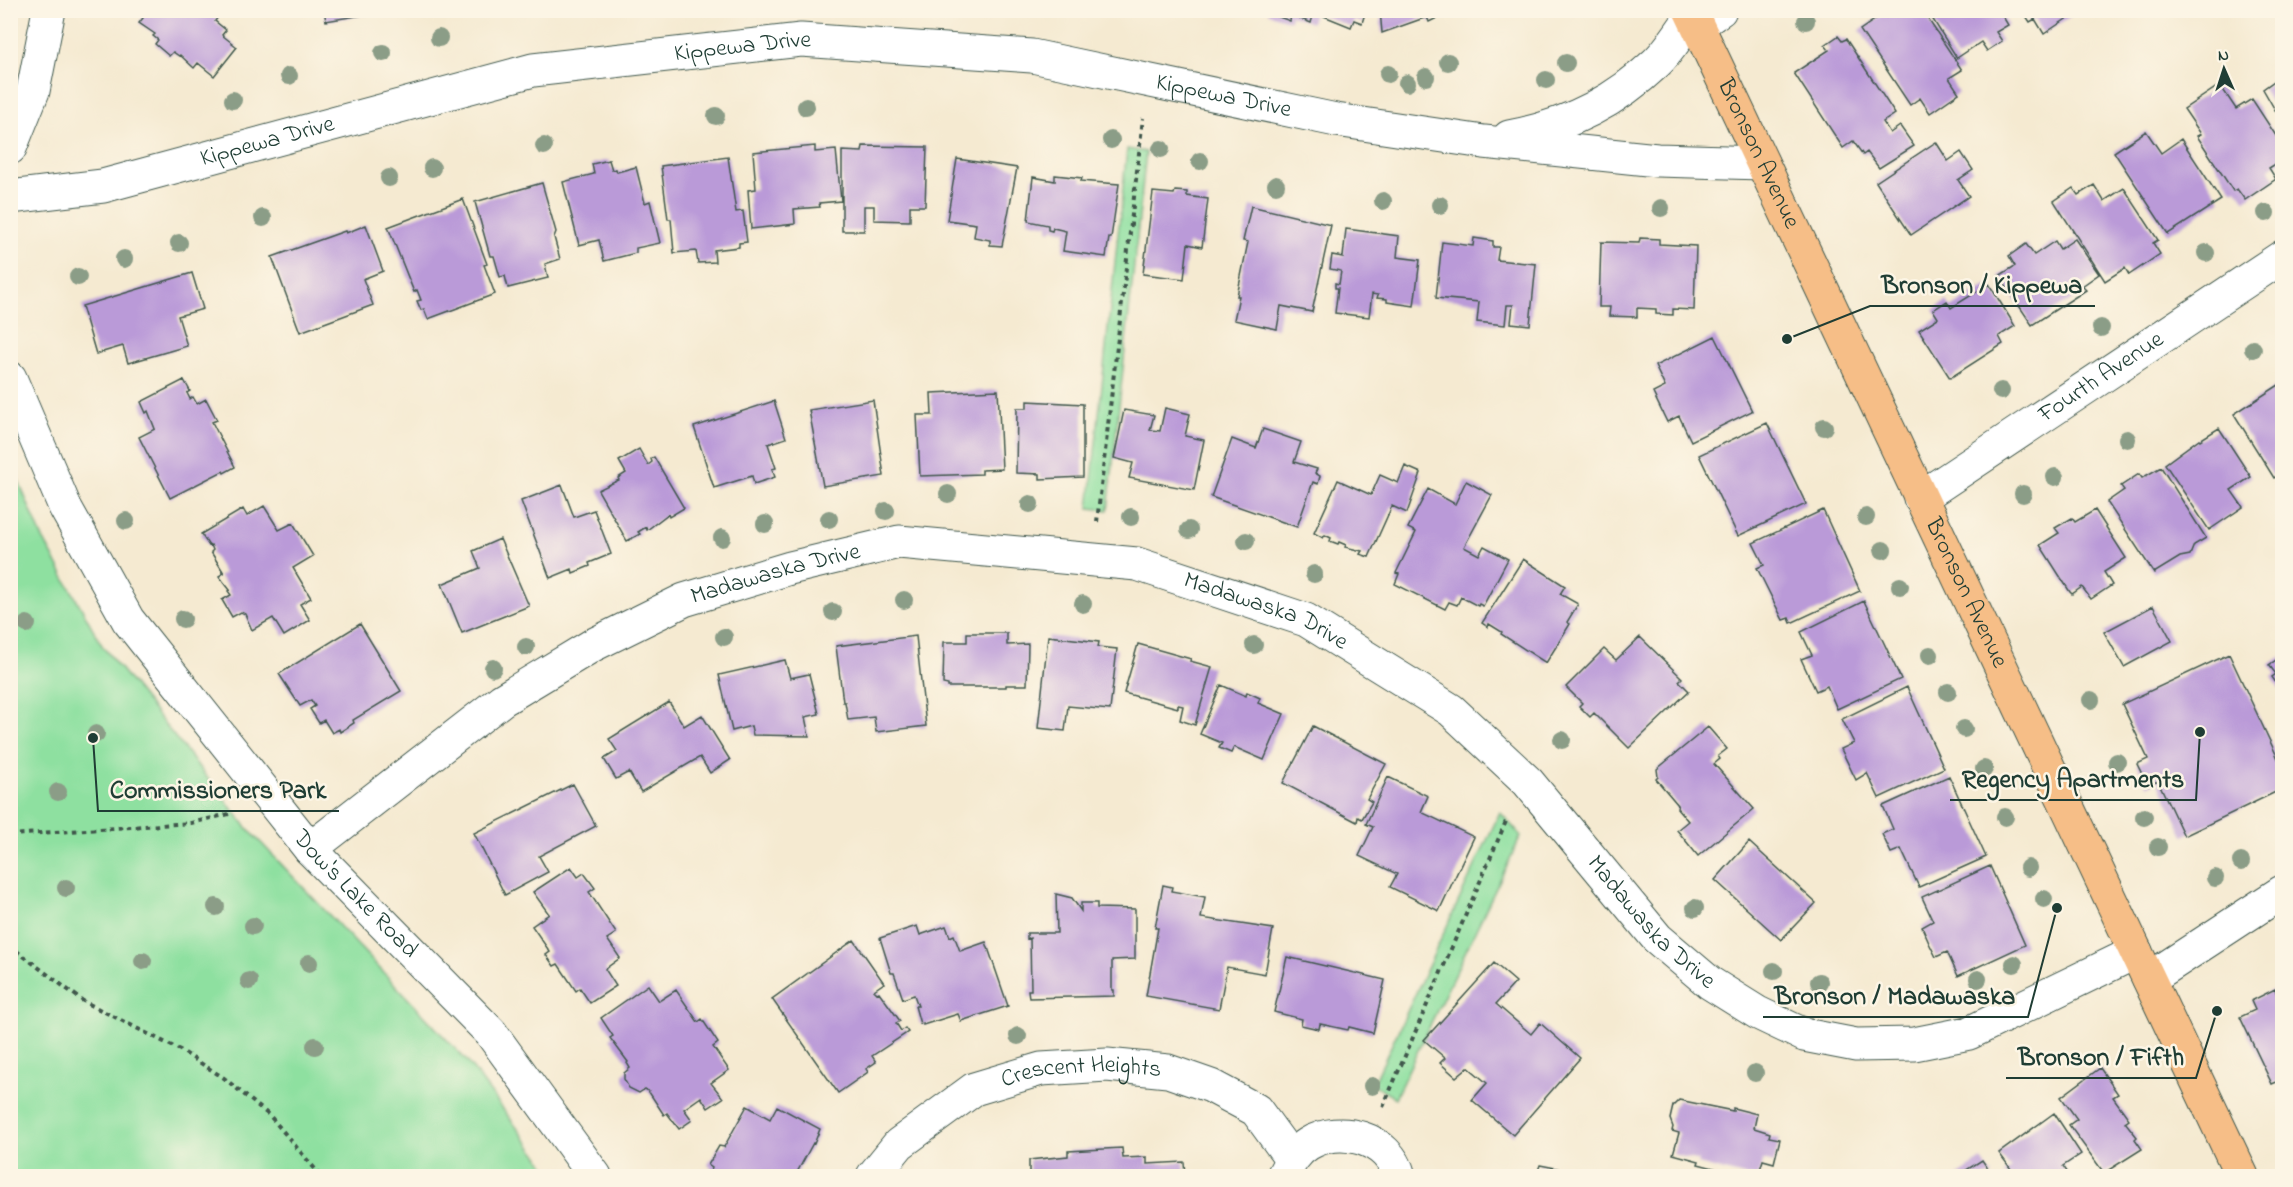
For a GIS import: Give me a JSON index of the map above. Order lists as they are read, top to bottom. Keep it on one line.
{"streets":{"main road":["Bronson Avenue"],"street":["Kippewa Drive","Fourth Avenue","Madawaska Drive","Dow's Lake Road","Crescent Heights"]},"crossings":[["Kippewa Drive","Bronson Avenue"],["Bronson Avenue","Fourth Avenue"],["Bronson Avenue","Madawaska Drive"],["Madawaska Drive","Dow's Lake Road"]],"places":["Bronson / Kippewa","Regency Apartments","Commissioners Park","Bronson / Madawaska","Bronson / Fifth"],"north":"top"}
